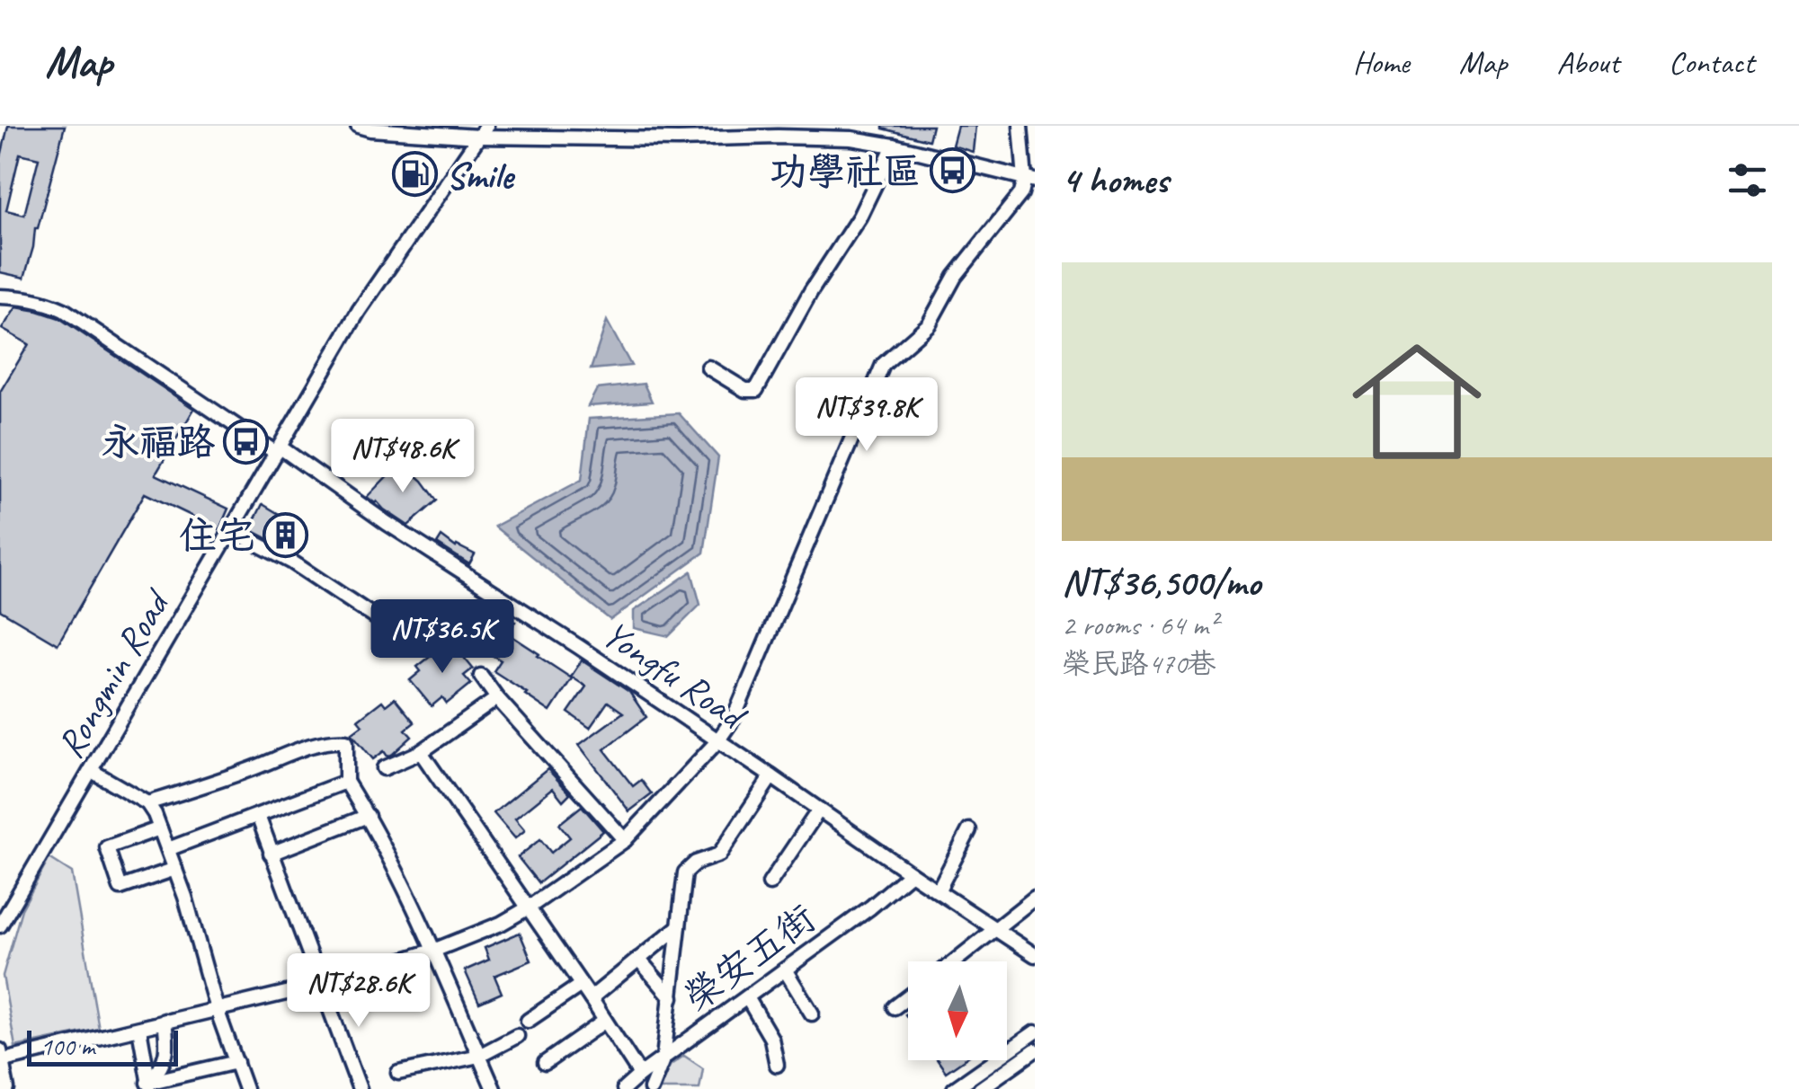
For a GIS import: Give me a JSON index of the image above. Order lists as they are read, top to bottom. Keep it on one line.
{"streets":{"street":["Yongfu Road","Rongmin Road","榮安五街"]},"crossings":[["Yongfu Road","Rongmin Road"],["Yongfu Road","榮安五街"]],"places":{"bus stop":["功學社區","永福路"],"fuel station":["Smile"],"building":["住宅"]},"scale_bar":"100 m","north":"bottom","page":{"header":"Map","nav":["Home","Map","About","Contact"],"heading":"4 homes","list":[{"name":"NT$36,500/mo","note":"2 rooms · 64 m² · 榮民路470巷"}],"price":["NT$39.8K","NT$48.6K","NT$36.5K","NT$28.6K"],"scale":"100 m"}}
